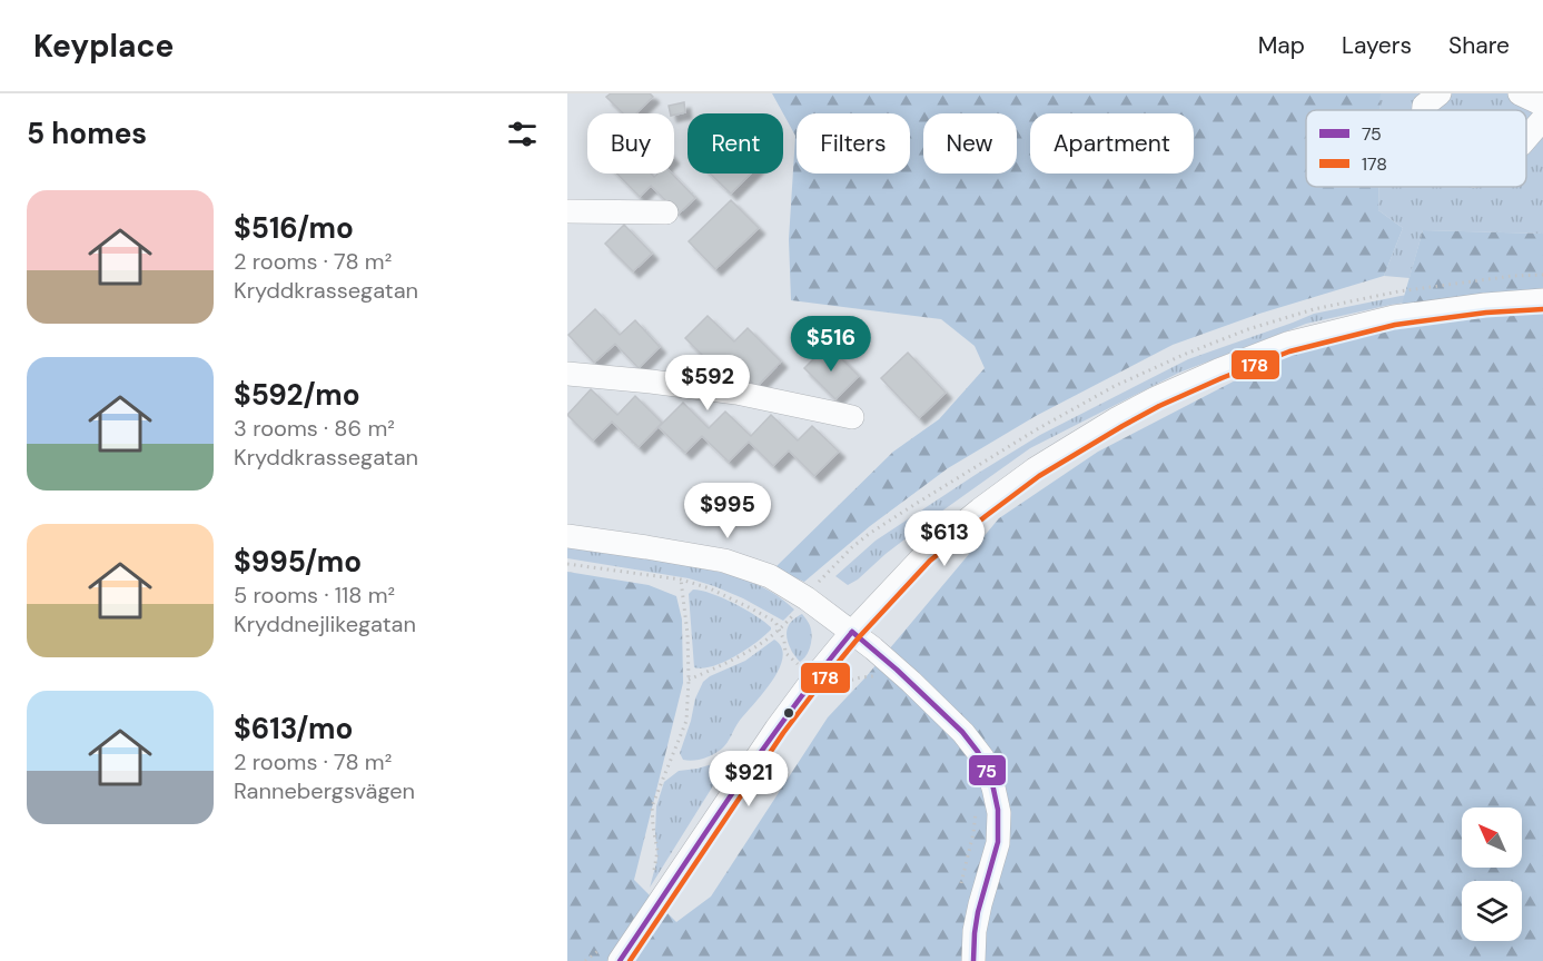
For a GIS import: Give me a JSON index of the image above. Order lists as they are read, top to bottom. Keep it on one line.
{"lines":["transit line 178","transit line 75"],"legend":["75","178"],"north":"top left","page":{"header":"Keyplace","nav":["Map","Layers","Share"],"heading":"5 homes","chip":["Buy","Rent","Filters","New","Apartment"],"list":[{"name":"$516/mo","note":"2 rooms · 78 m² · Kryddkrassegatan"},{"name":"$592/mo","note":"3 rooms · 86 m² · Kryddkrassegatan"},{"name":"$995/mo","note":"5 rooms · 118 m² · Kryddnejlikegatan"},{"name":"$613/mo","note":"2 rooms · 78 m² · Rannebergsvägen"}],"price":["$516","$592","$995","$613","$921"]}}
